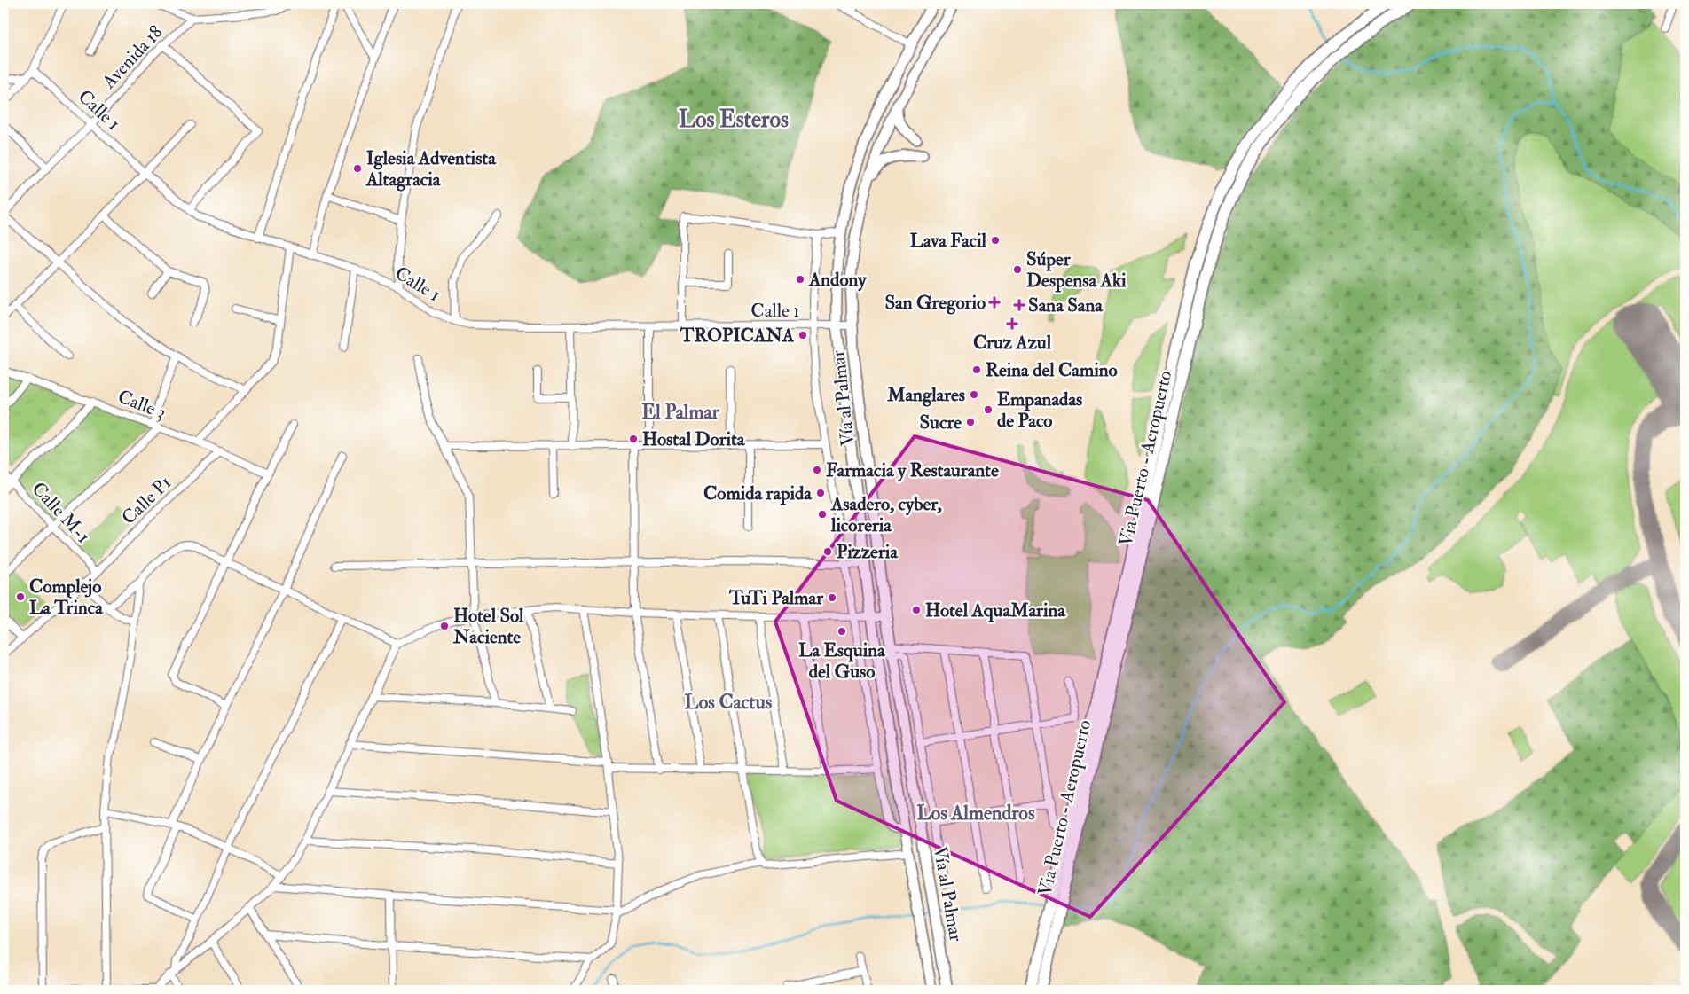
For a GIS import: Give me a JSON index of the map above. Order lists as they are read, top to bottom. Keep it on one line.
{"streets":{"main road":["Vía al Palmar","Via Puerto - Aeropuerto"],"street":["Avenida 18","Calle 1","Calle 3","Calle P1","Calle M-1"]},"crossings":[["Avenida 18","Calle 1"],["Calle 1","Vía al Palmar"],["Calle 3","Calle P1"],["Calle P1","Calle M-1"]],"districts":["Los Esteros","El Palmar","Los Cactus","Los Almendros"],"places":{"other":["Iglesia Adventista Altagracia","Lava Facil","Súper Despensa Aki","Andony","TROPICANA","Reina del Camino","Manglares","Empanadas de Paco","Sucre","Hostal Dorita","Farmacia y Restaurante","Comida rapida","Asadero, cyber, licoreria","Pizzeria","Complejo La Trinca","TuTi Palmar","Hotel AquaMarina","Hotel Sol Naciente","La Esquina del Guso"],"health":["San Gregorio","Sana Sana","Cruz Azul"]}}
